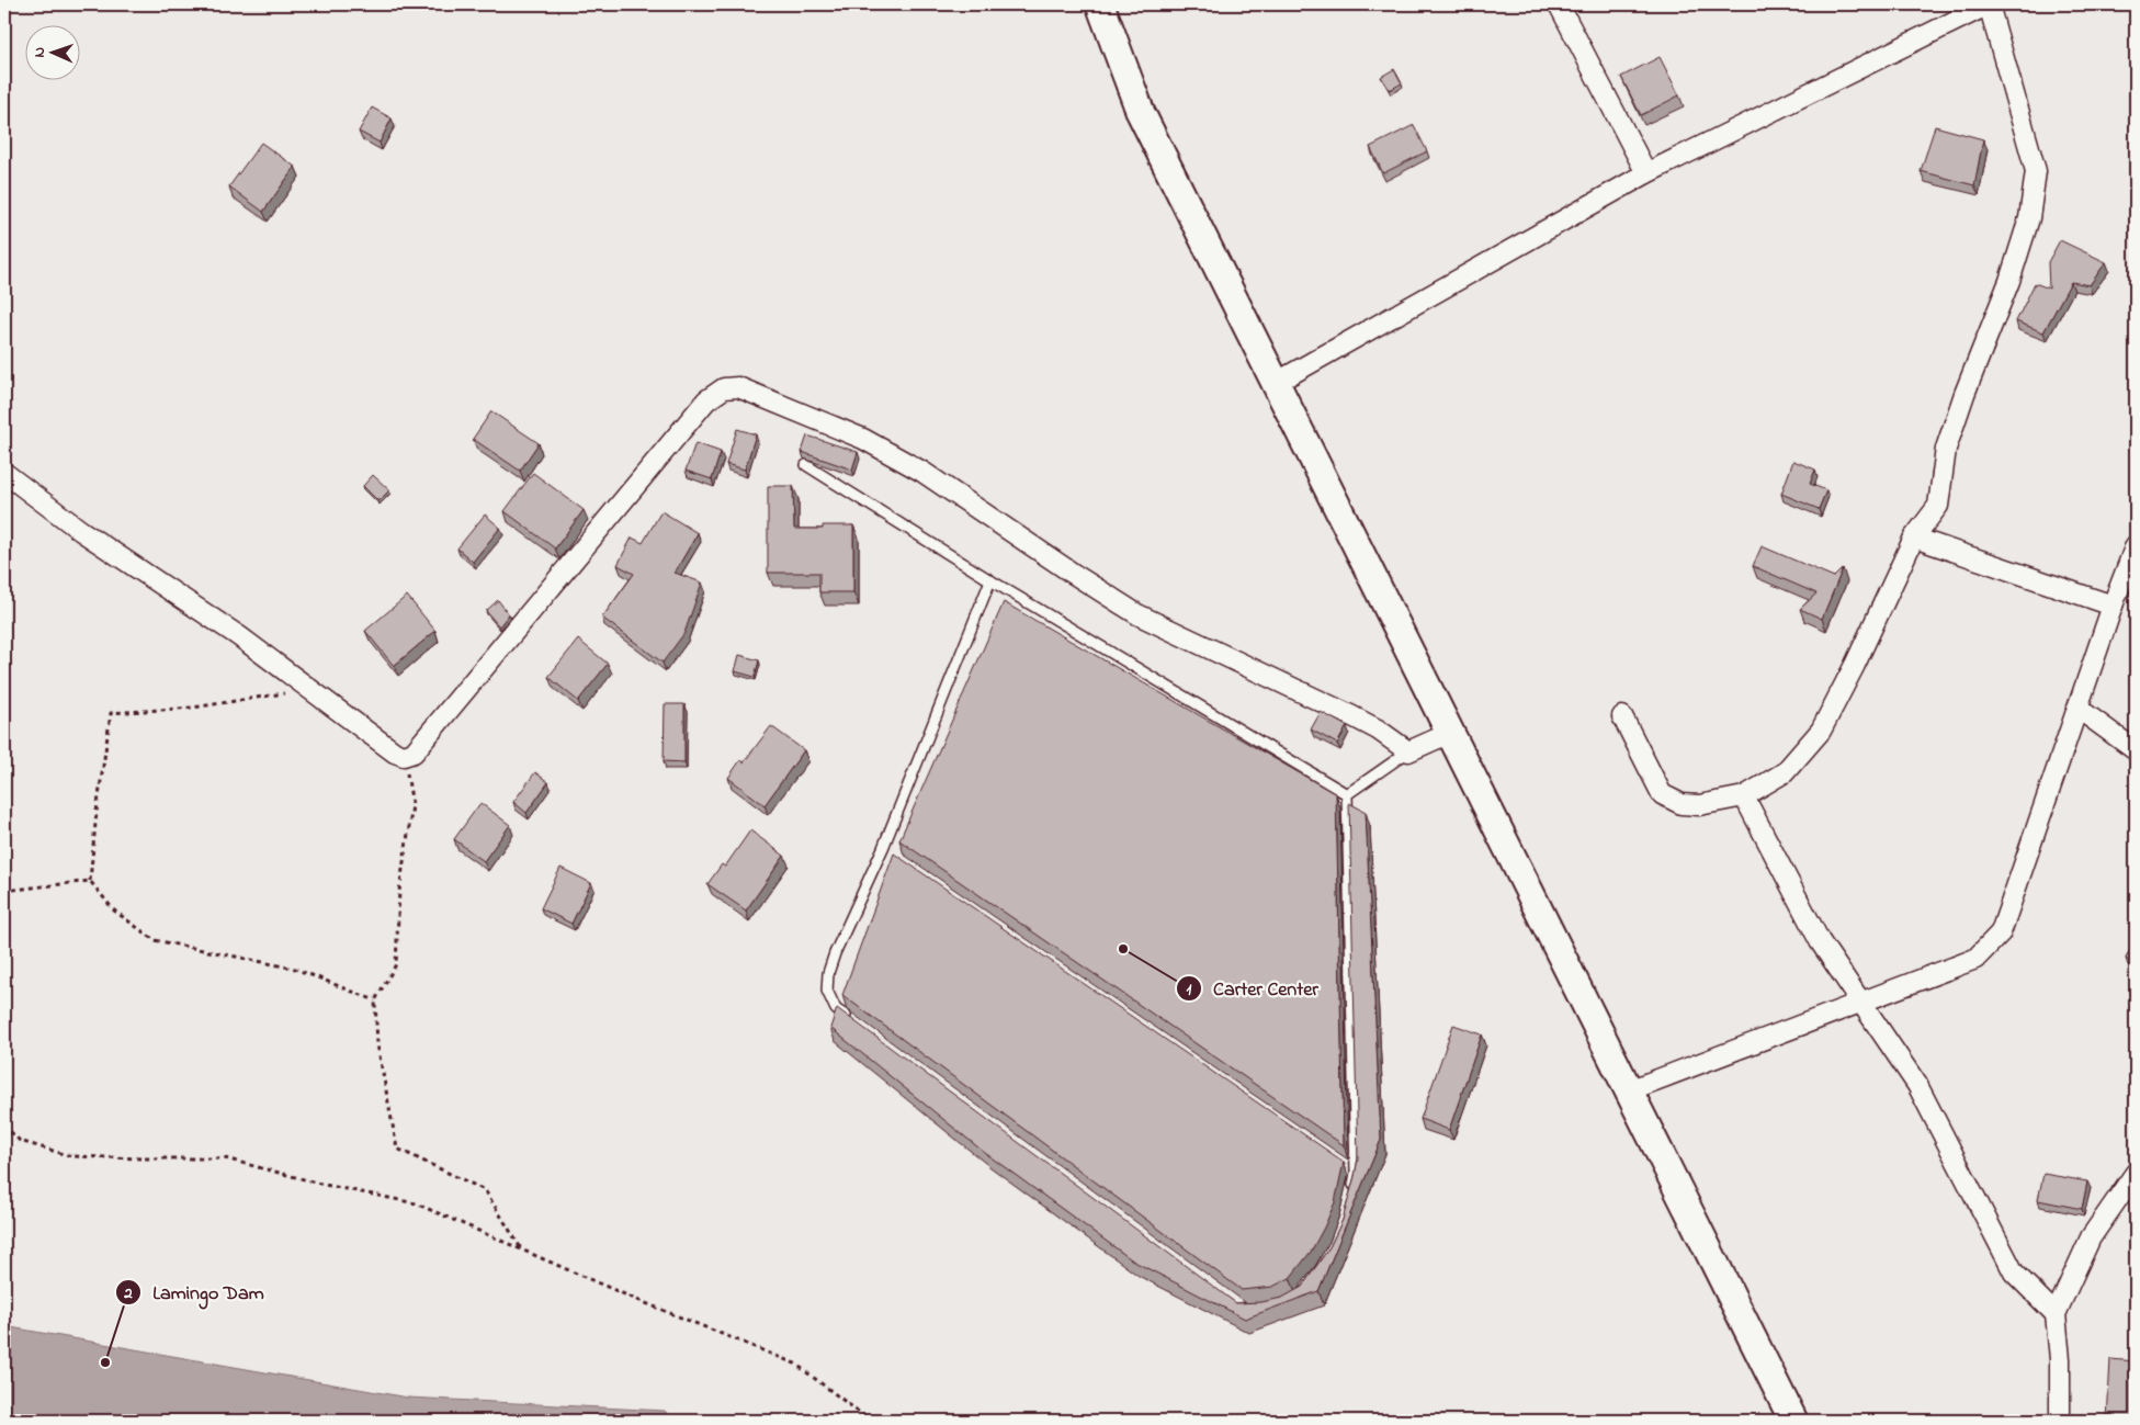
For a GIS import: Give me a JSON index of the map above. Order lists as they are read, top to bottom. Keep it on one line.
{"places":["Carter Center","Lamingo Dam"],"north":"left"}
